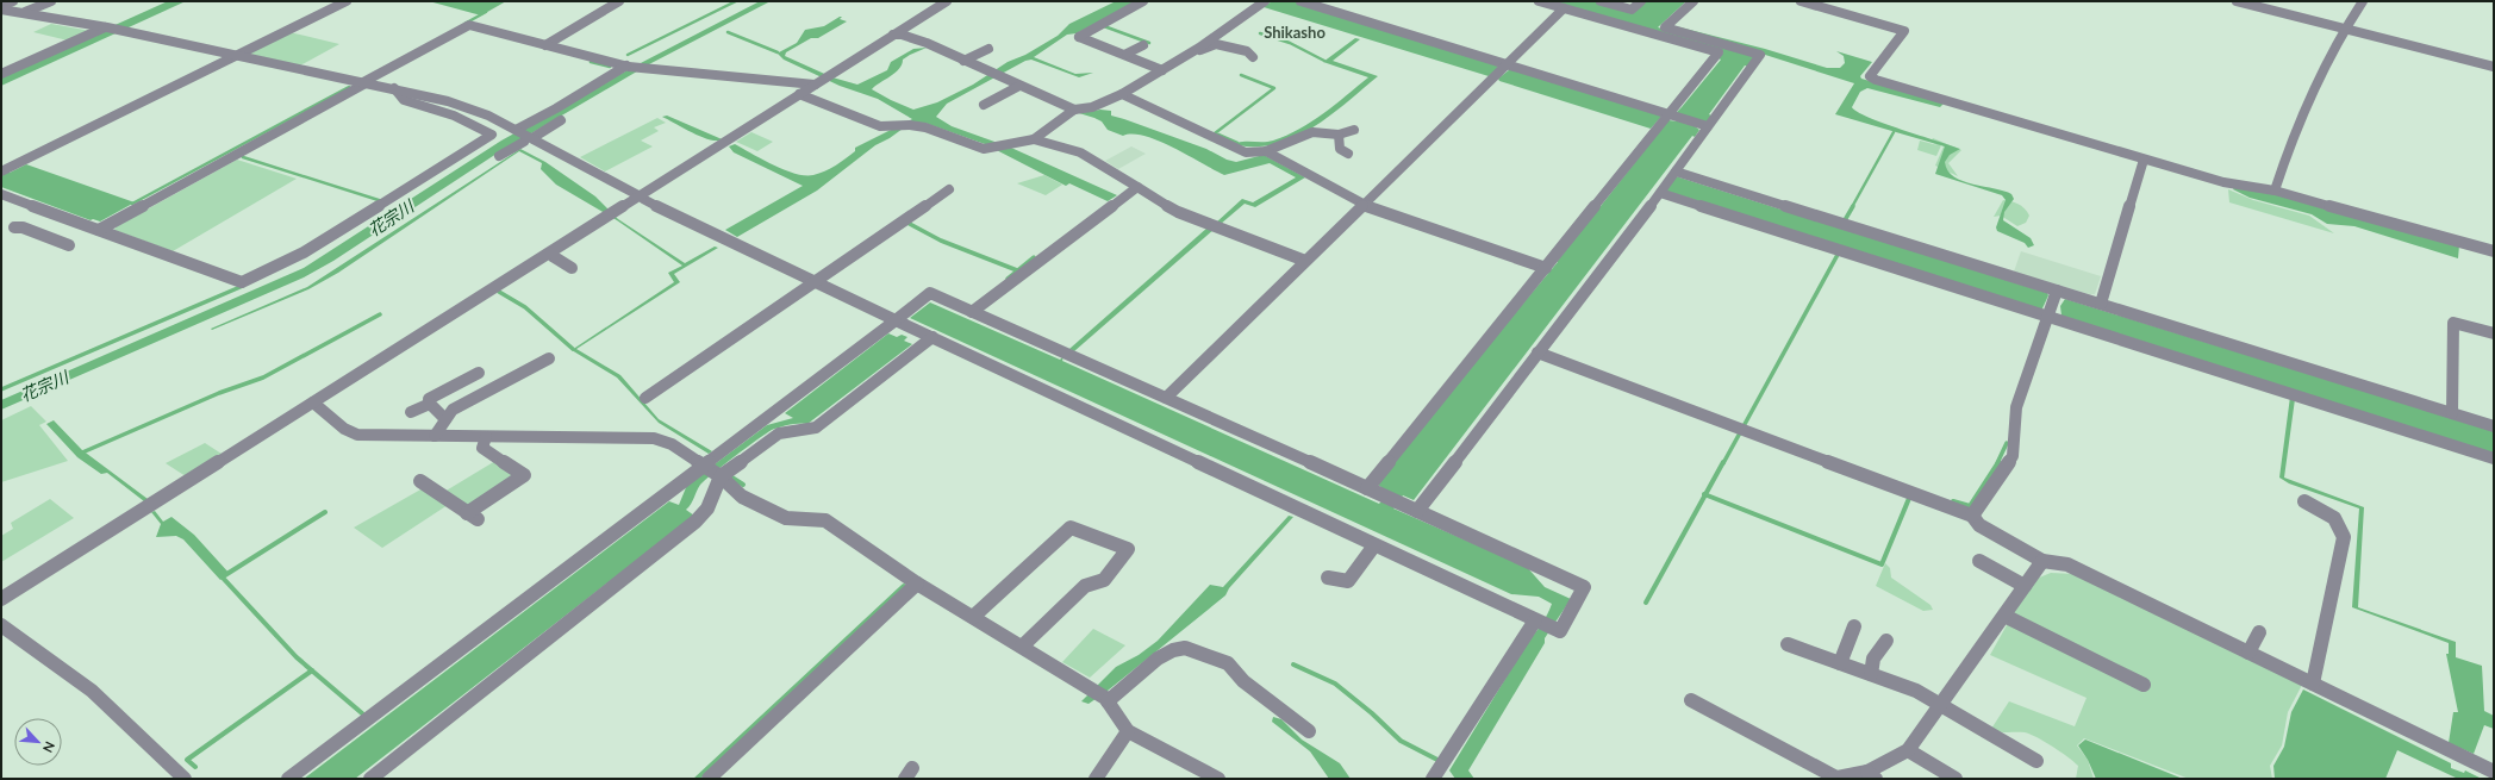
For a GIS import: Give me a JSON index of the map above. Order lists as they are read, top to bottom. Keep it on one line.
{"districts":["Shikasho"],"water":["花宗川"],"north":"bottom right"}
